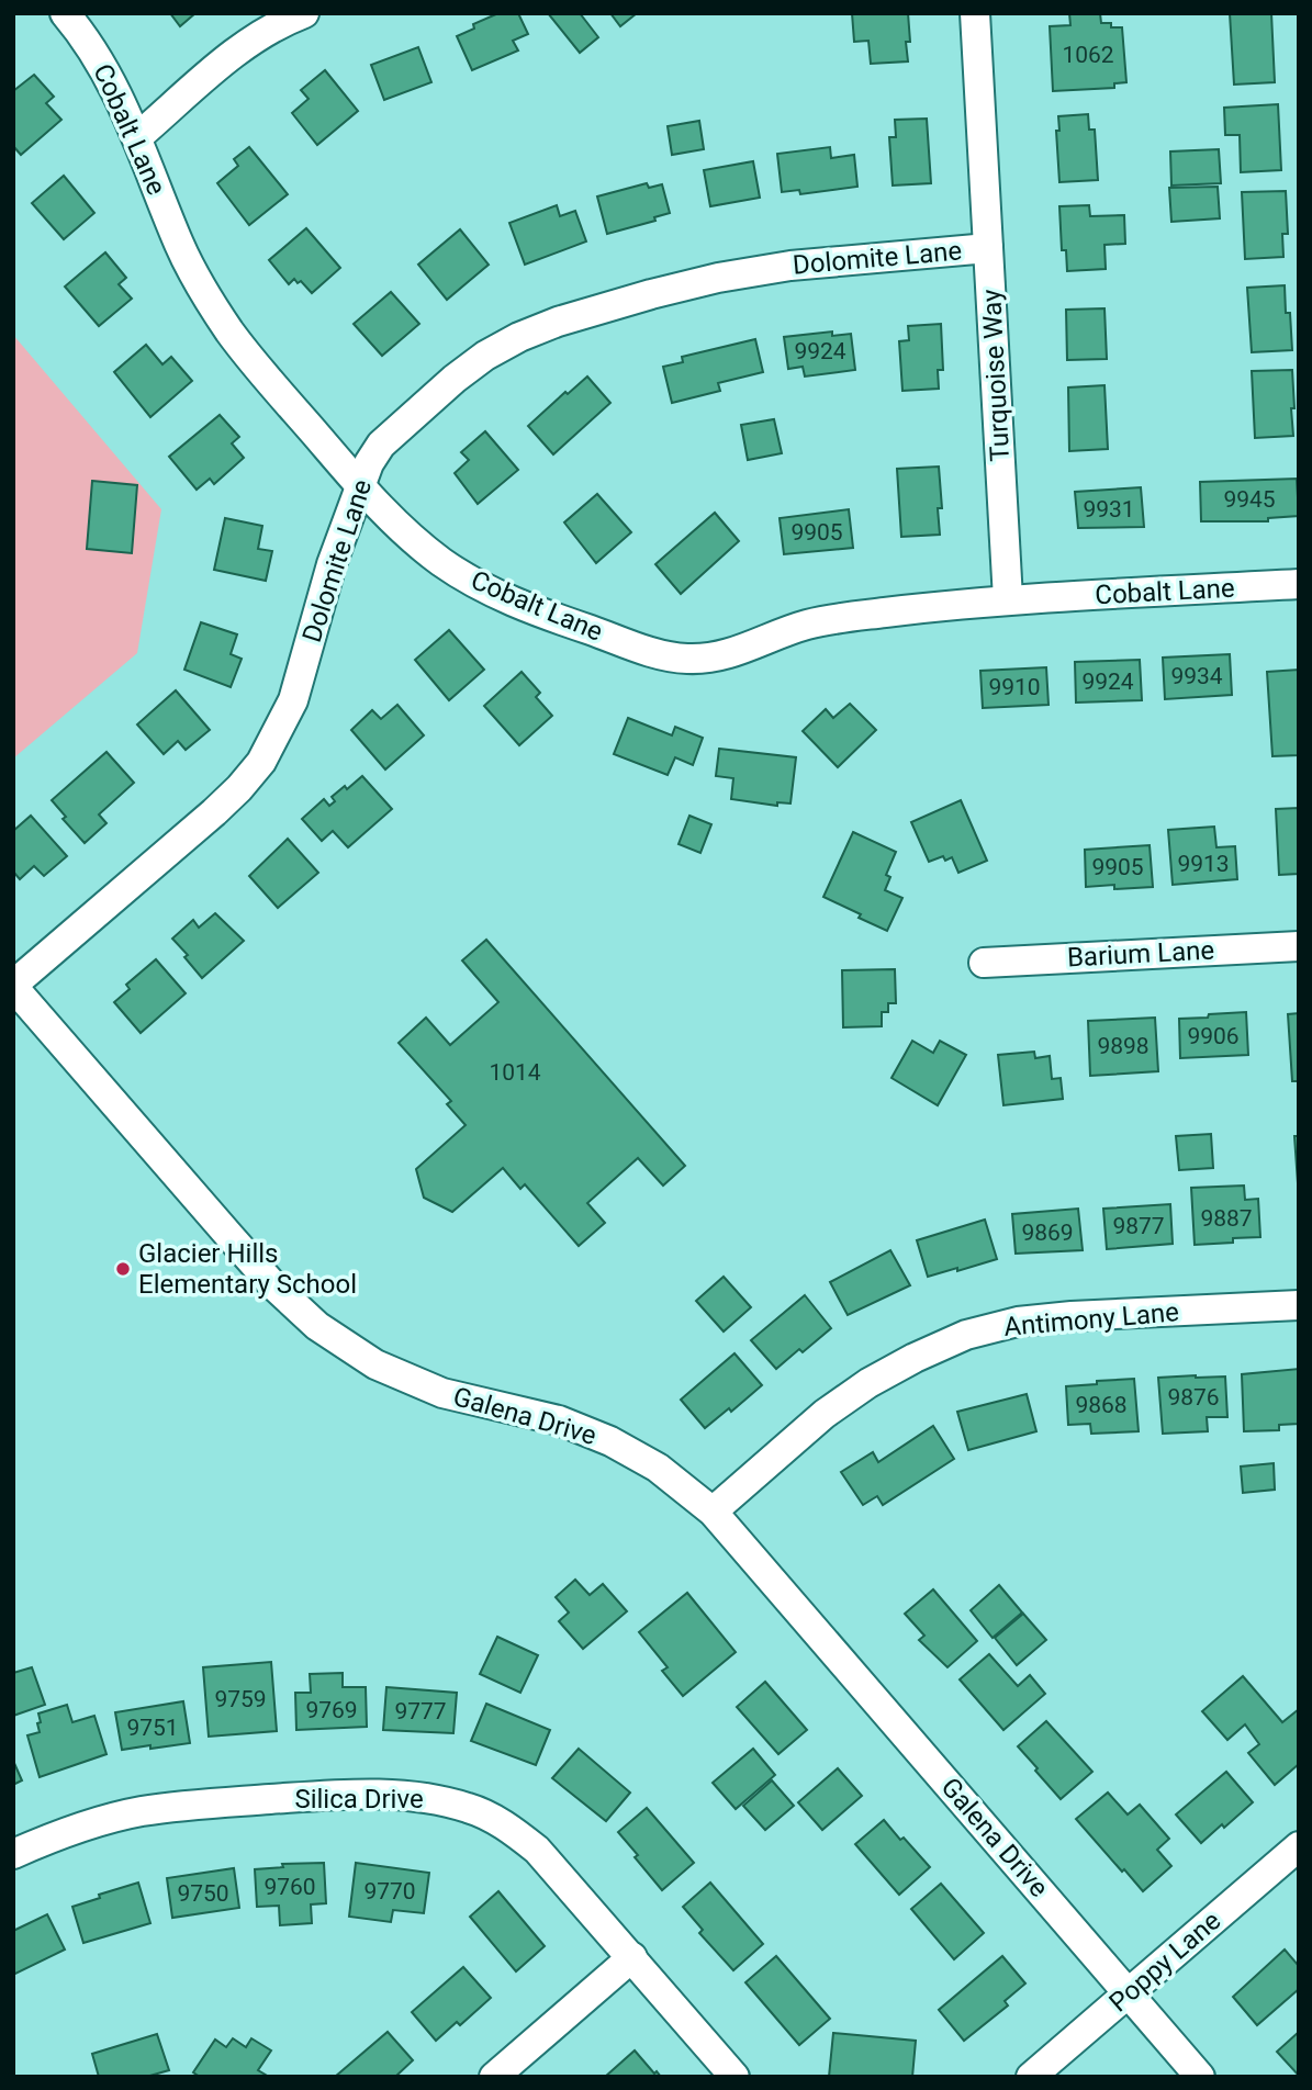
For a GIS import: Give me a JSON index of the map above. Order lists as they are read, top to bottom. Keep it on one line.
{"streets":{"street":["Cobalt Lane","Dolomite Lane","Turquoise Way","Barium Lane","Antimony Lane","Galena Drive","Silica Drive","Poppy Lane"]},"crossings":[["Cobalt Lane","Dolomite Lane"],["Cobalt Lane","Turquoise Way"],["Dolomite Lane","Turquoise Way"],["Dolomite Lane","Galena Drive"],["Antimony Lane","Galena Drive"],["Galena Drive","Poppy Lane"]],"places":["Glacier Hills Elementary School"],"house_numbers":["1062","9924","9945","9931","9905","9934","9924","9910","9913","9905","9906","9898","1014","9887","9877","9869","9876","9868","9759","9769","9777","9751","9760","9770","9750"]}
